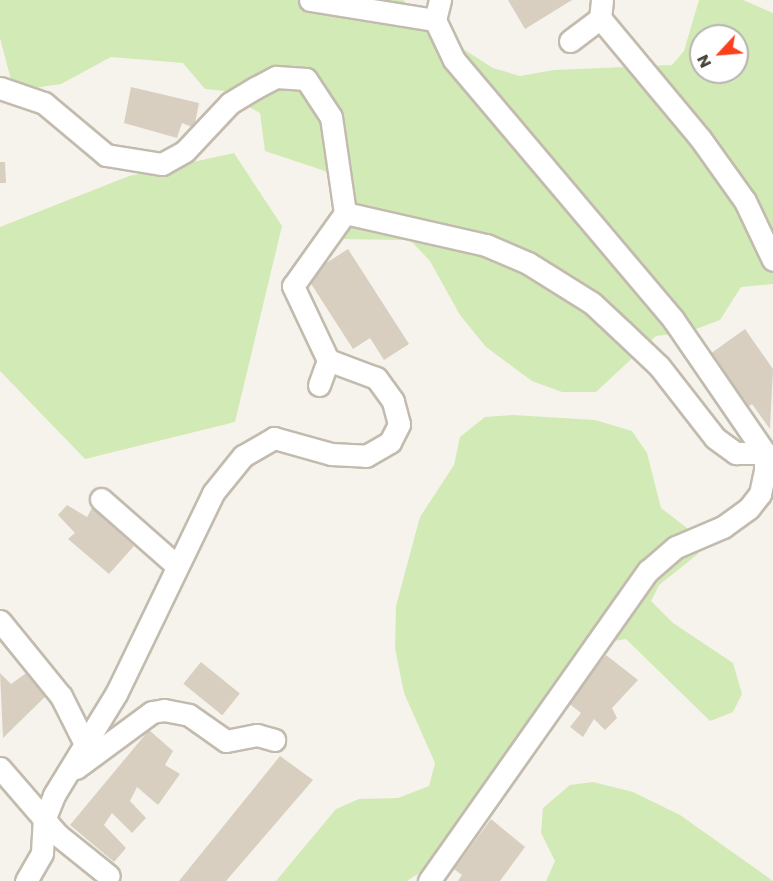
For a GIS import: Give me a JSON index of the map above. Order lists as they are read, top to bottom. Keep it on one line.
{"north":"bottom left"}
